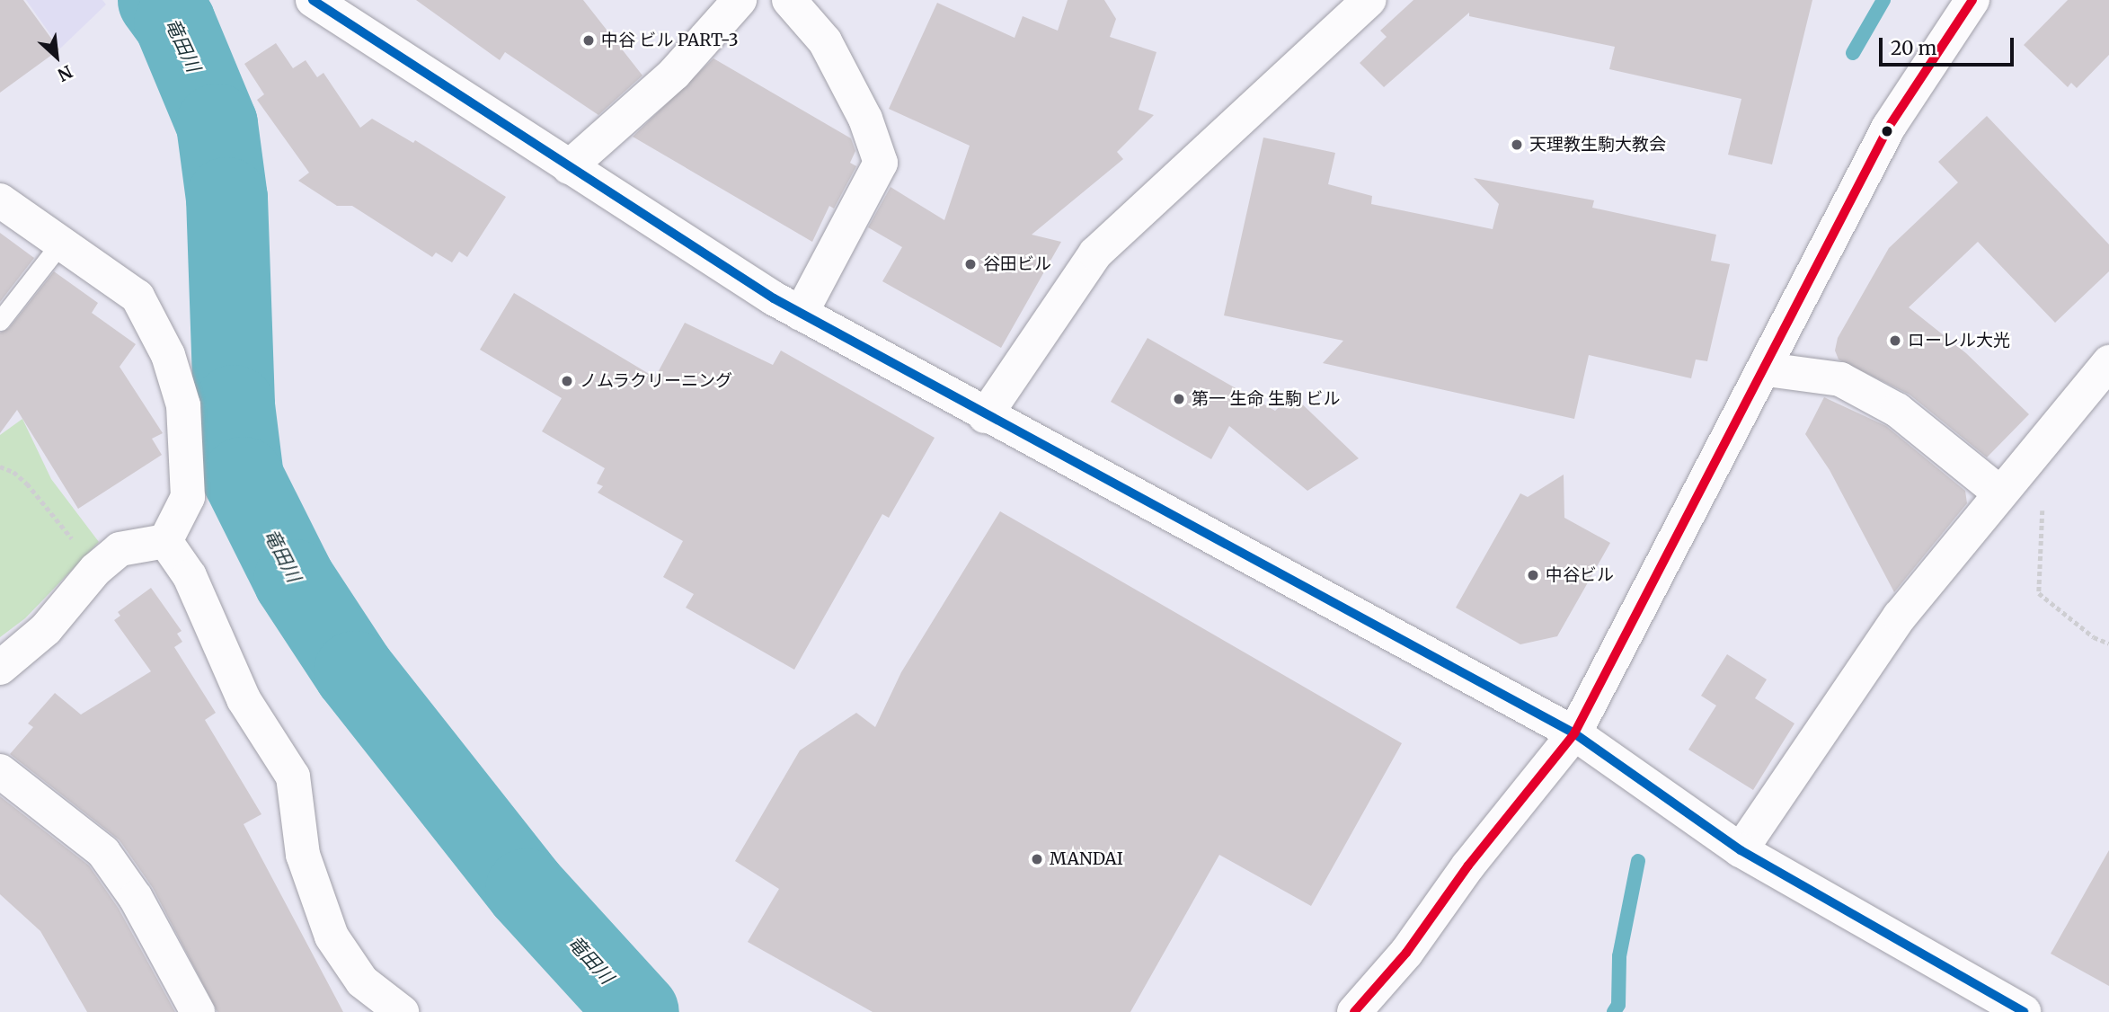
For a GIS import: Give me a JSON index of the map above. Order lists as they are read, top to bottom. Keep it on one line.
{"water":["竜田川"],"places":["中谷 ビル PART-3","天理教生駒大教会","谷田ビル","ローレル大光","ノムラクリーニング","第一 生命 生駒 ビル","中谷ビル","MANDAI"],"scale_bar":"20 m","north":"bottom right"}
